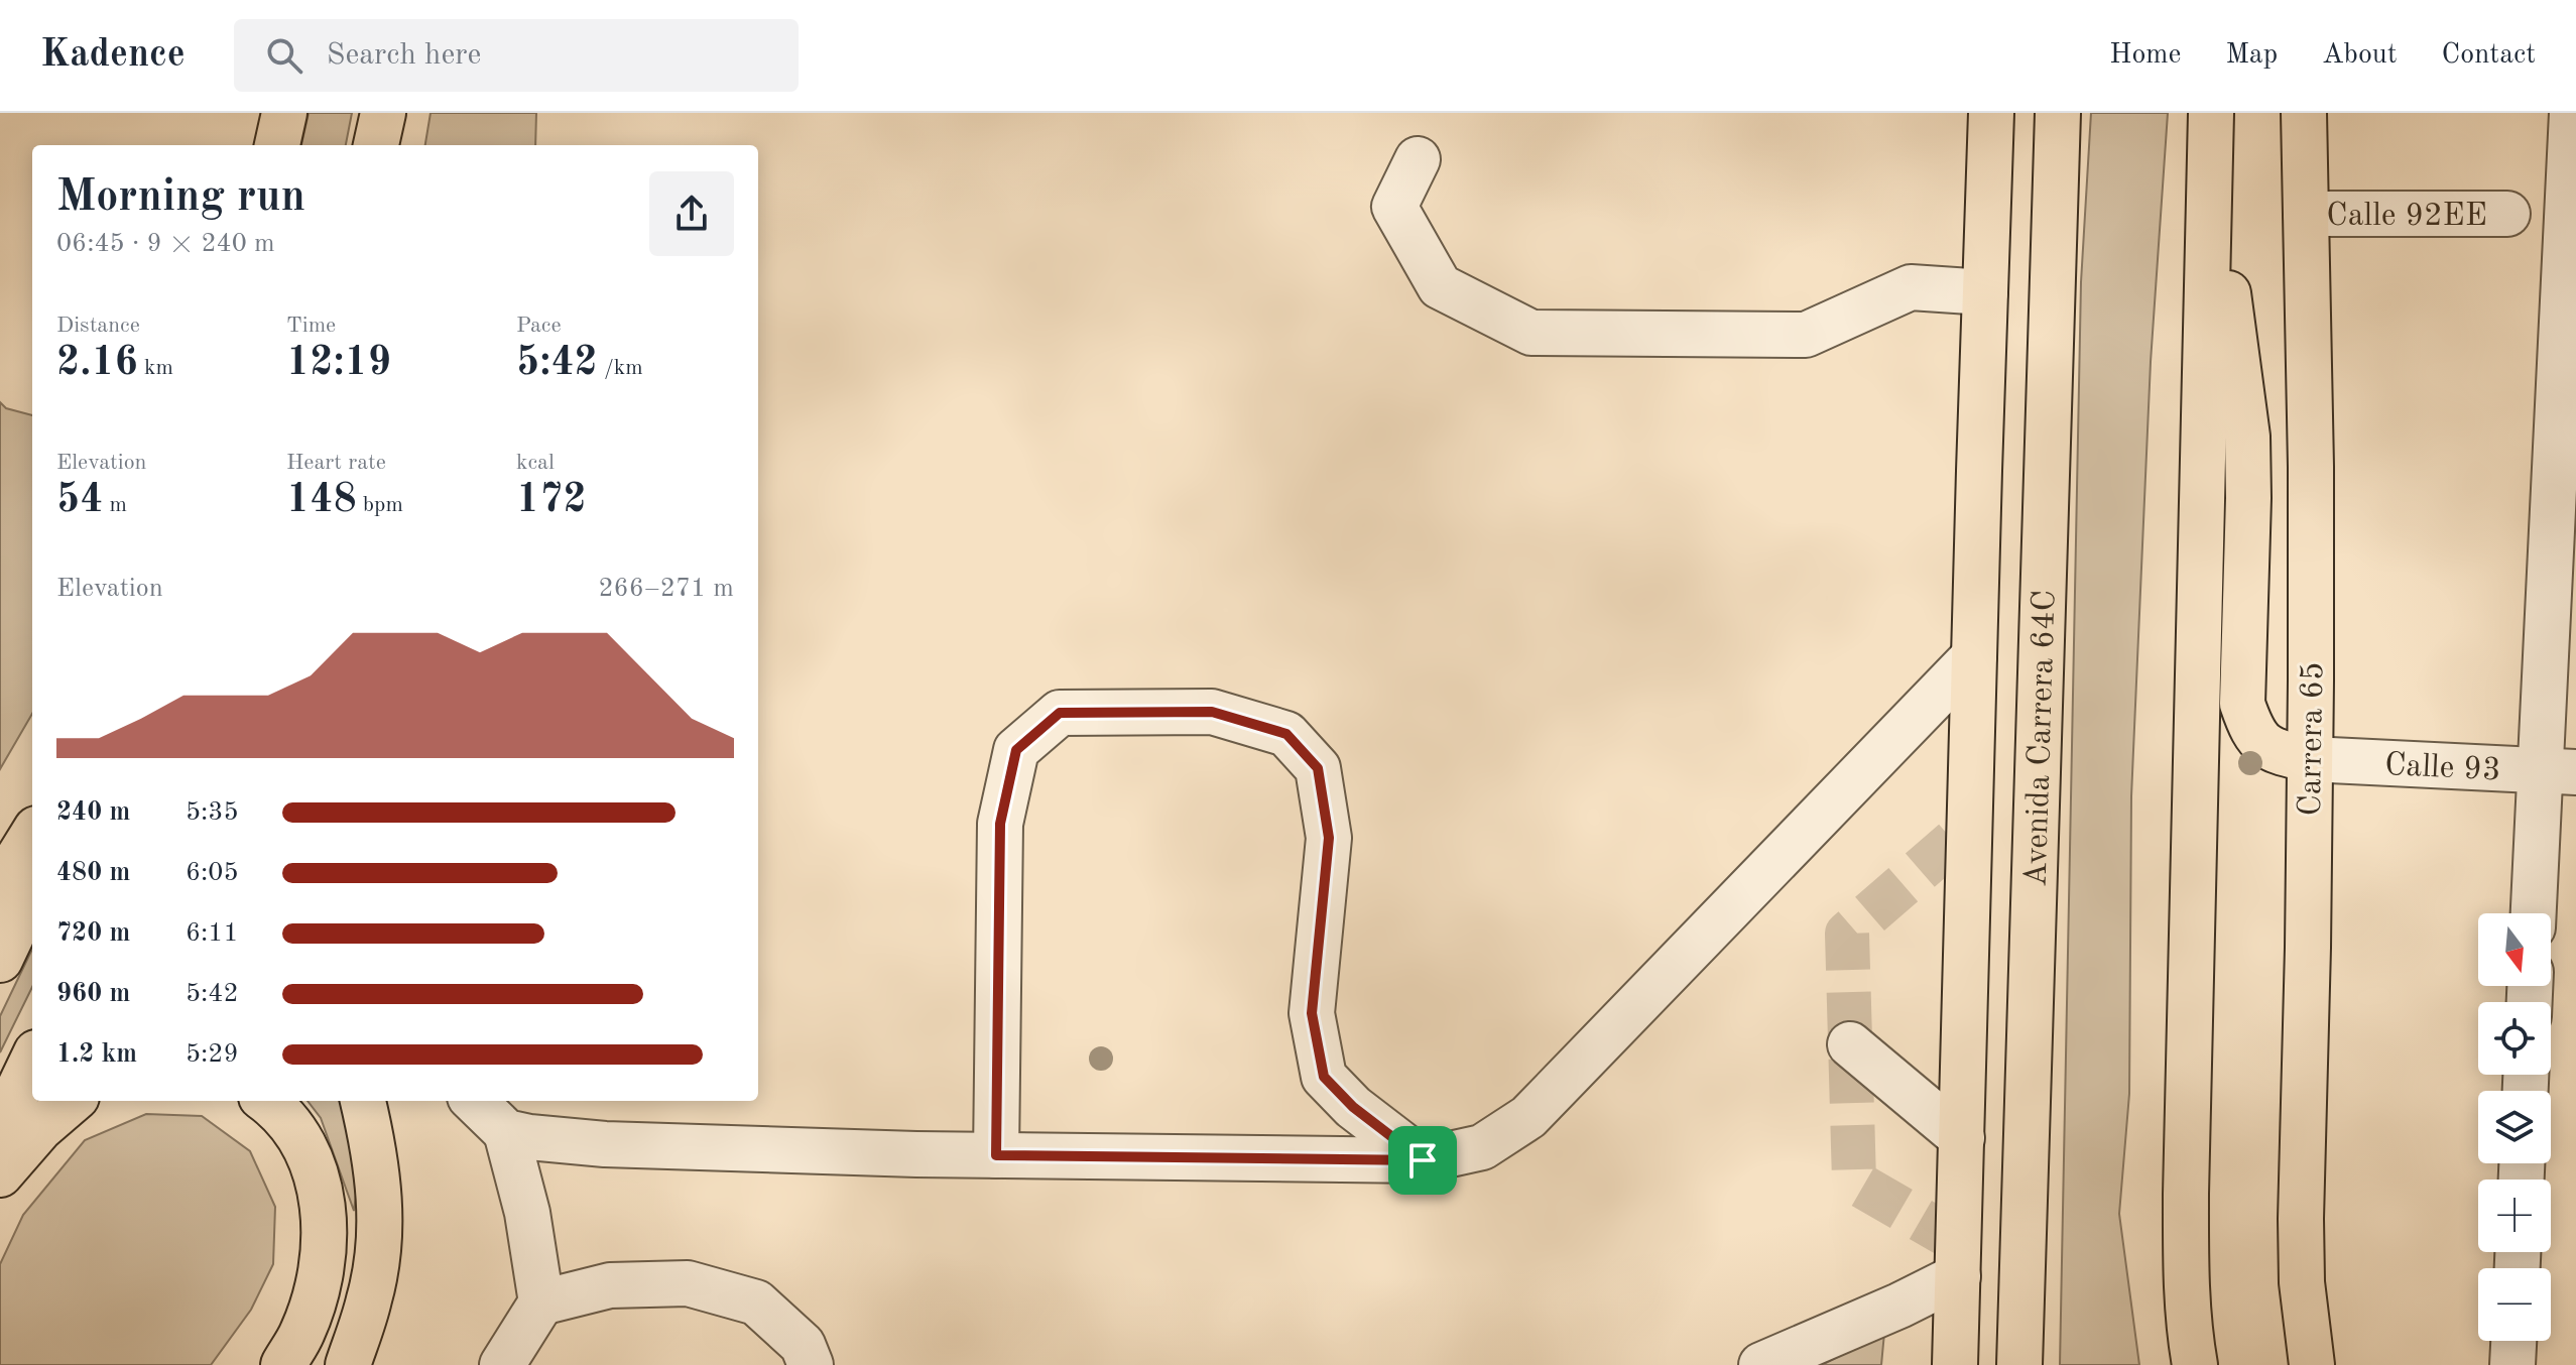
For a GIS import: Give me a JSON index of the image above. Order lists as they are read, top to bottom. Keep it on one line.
{"streets":{"main road":["Avenida Carrera 64C","Carrera 65"],"street":["Calle 92EE","Calle 93"]},"crossings":[["Calle 92EE","Carrera 65"],["Carrera 65","Calle 93"]],"north":"bottom","page":{"header":"Kadence","search":"Search here","nav":["Home","Map","About","Contact"],"heading":["Morning run","06:45 · 9 × 240 m"],"stats":[["Distance","2.16 km"],["Time","12:19"],["Pace","5:42 /km"],["Elevation","54 m"],["Heart rate","148 bpm"],["kcal","172"]],"chart":["Elevation","266–271 m"],"list":[{"name":"240 m","note":"5:35"},{"name":"480 m","note":"6:05"},{"name":"720 m","note":"6:11"},{"name":"960 m","note":"5:42"},{"name":"1.2 km","note":"5:29"}],"map_buttons":["+","−"]}}
